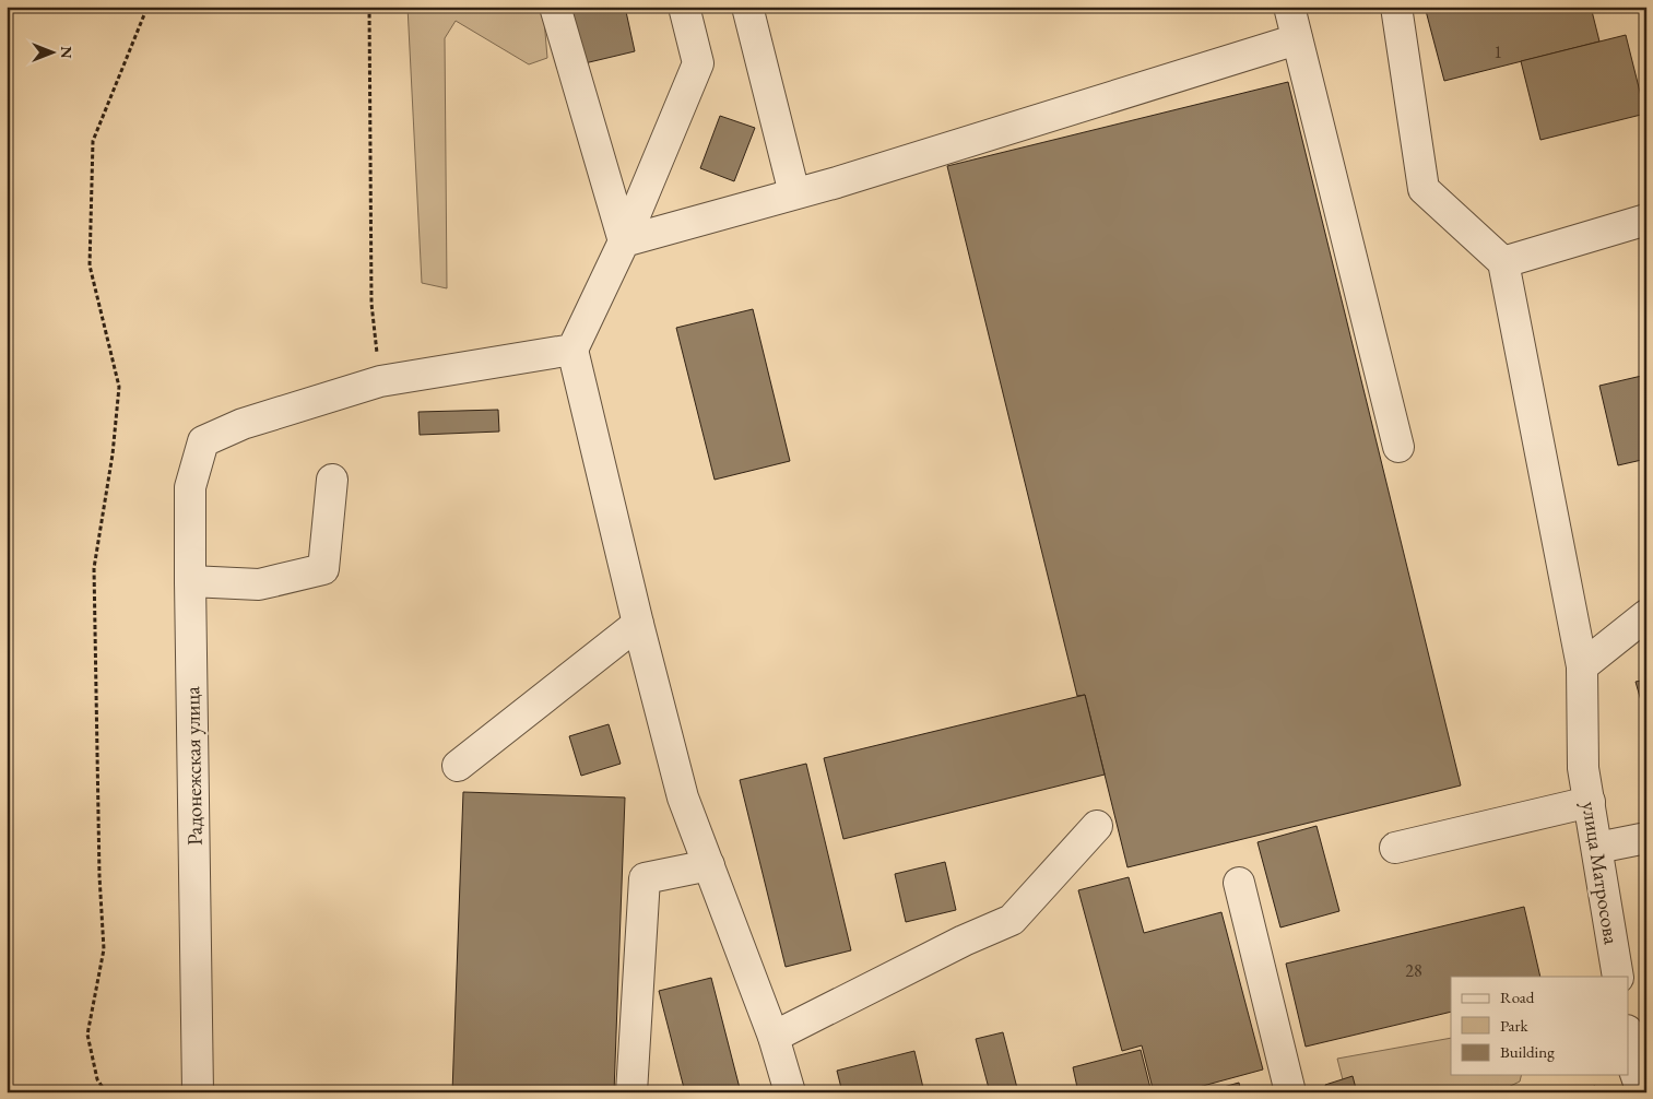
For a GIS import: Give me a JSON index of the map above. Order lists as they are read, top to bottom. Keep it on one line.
{"streets":{"street":["Радонежская улица","улица Матросова"]},"house_numbers":["1","28"],"legend":["Road","Park","Building"],"north":"right"}
